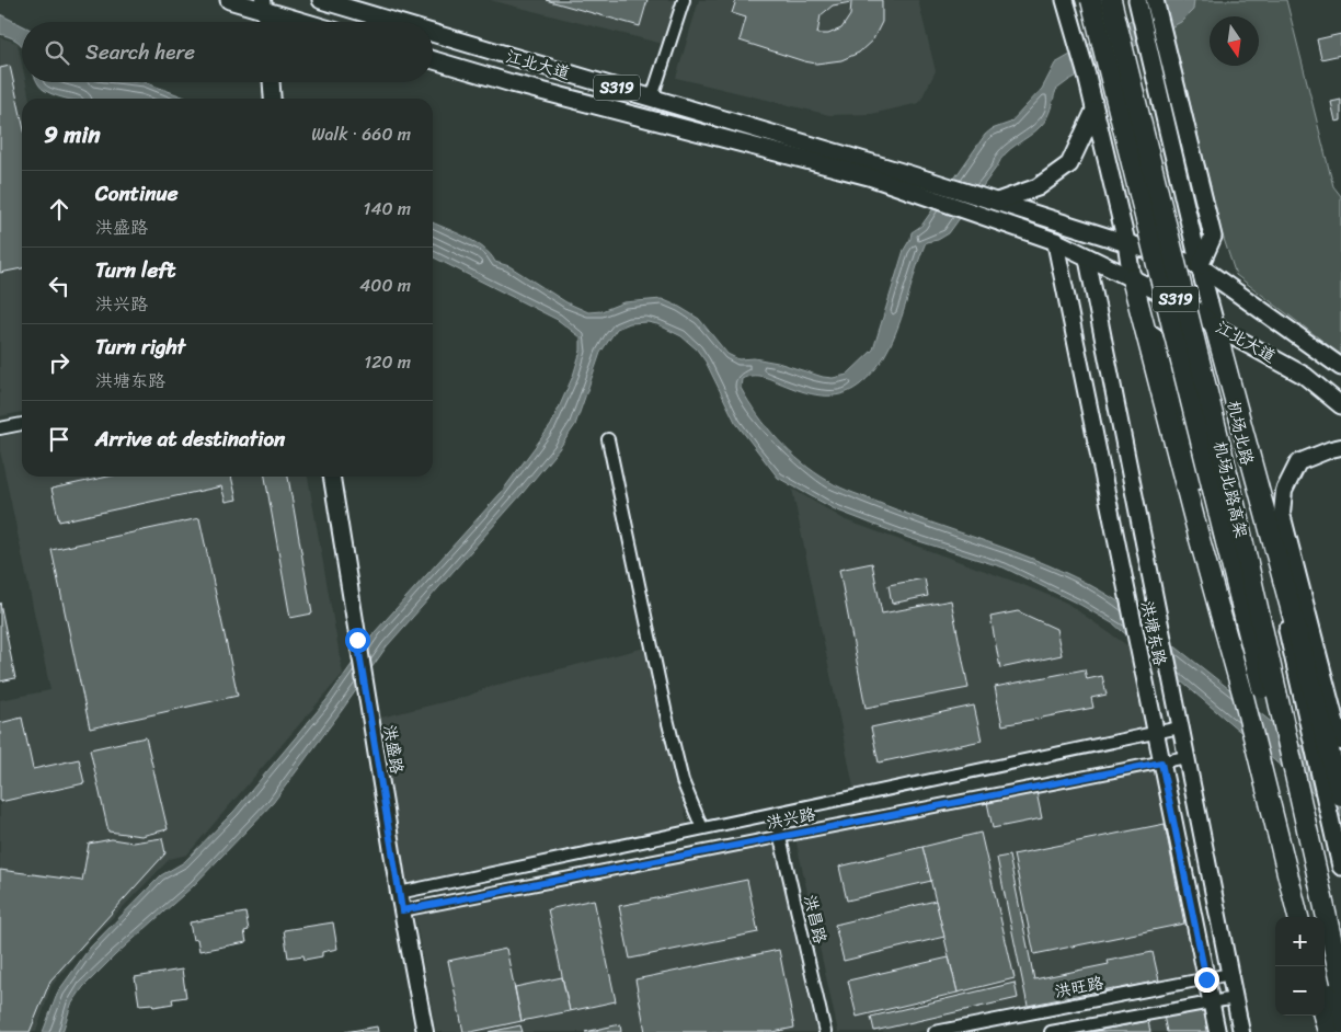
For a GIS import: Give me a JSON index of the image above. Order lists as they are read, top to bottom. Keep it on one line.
{"streets":{"highway":["机场北路高架"],"main road":["江北大道","S319","机场北路","洪塘东路","洪盛路"],"street":["洪兴路","洪昌路","洪旺路"]},"crossings":[["江北大道","机场北路"],["江北大道","洪塘东路"],["洪塘东路","洪兴路"],["洪塘东路","洪旺路"],["洪盛路","洪兴路"],["洪兴路","洪昌路"]],"north":"bottom","page":{"search":"Search here","heading":["9 min","Walk · 660 m"],"list":[["Continue","洪盛路","140 m"],["Turn left","洪兴路","400 m"],["Turn right","洪塘东路","120 m"],"Arrive at destination"],"map_buttons":["+","−"]}}
